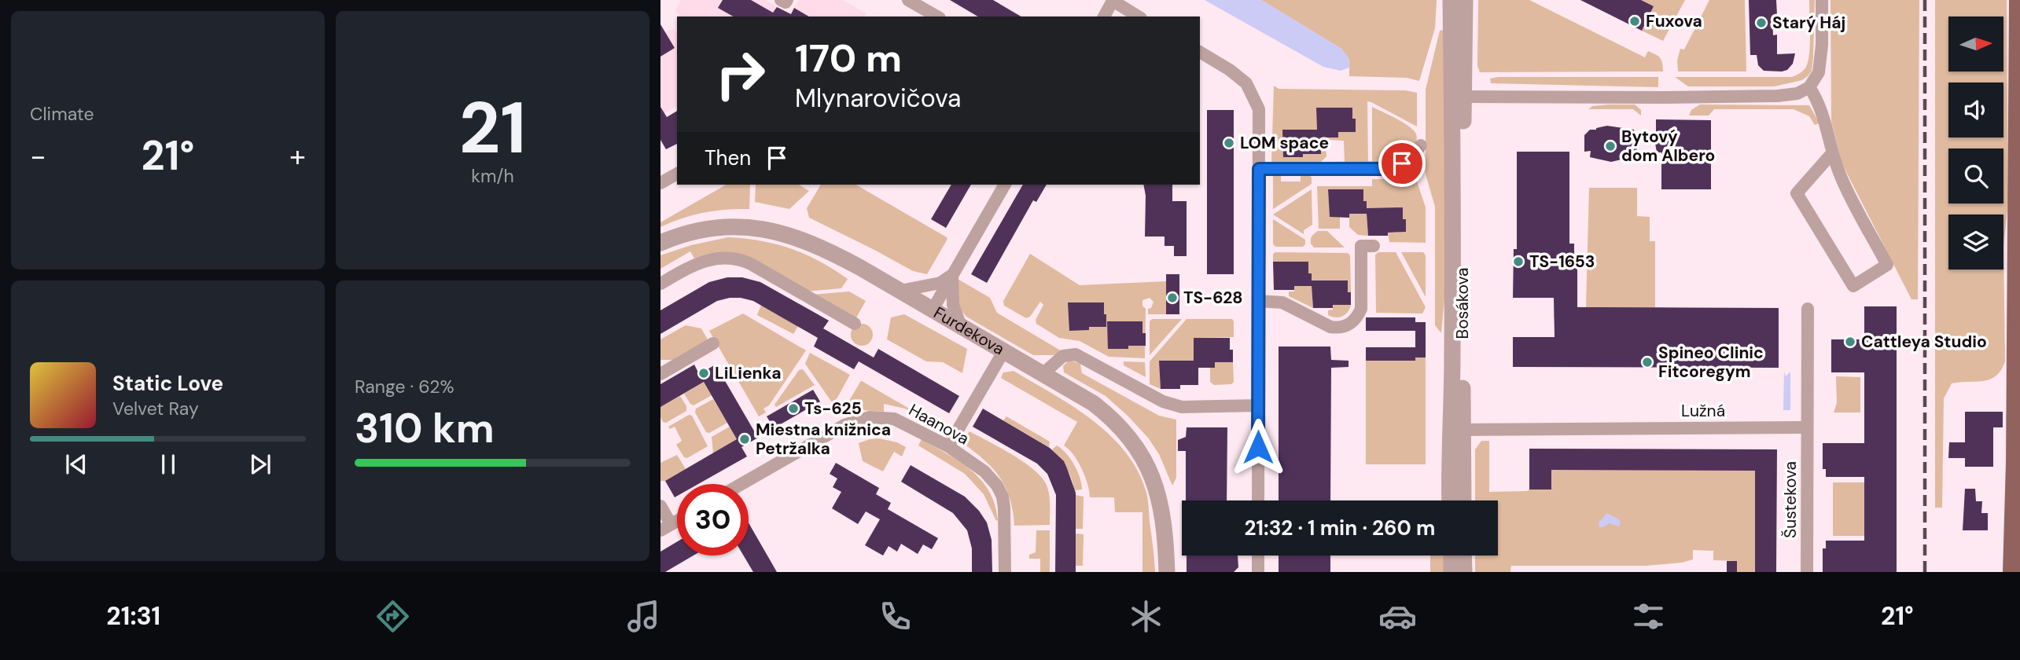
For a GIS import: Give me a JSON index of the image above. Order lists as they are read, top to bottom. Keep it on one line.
{"streets":{"street":["Bosákova","Furdekova","Lužná","Haanova","Šustekova"]},"crossings":[["Bosákova","Lužná"],["Lužná","Šustekova"]],"places":["Fuxova","Starý Háj","LOM space","Bytový dom Albero","TS-1653","TS-628","Cattleya Studio","Spineo Clinic Fitcoregym","LiLienka","Ts-625","Miestna knižnica Petržalka"],"north":"right","page":{"tile":["Climate",["21","km/h"],["Range · 62%","310 km"]],"turn":["170 m","Mlynarovičova"],"then":"Then","heat":["−","21°","+"],"song":["Static Love","Velvet Ray"],"limit":"30","trip":"21:32 · 1 min · 260 m","tabs":["21:31","21°"]}}
